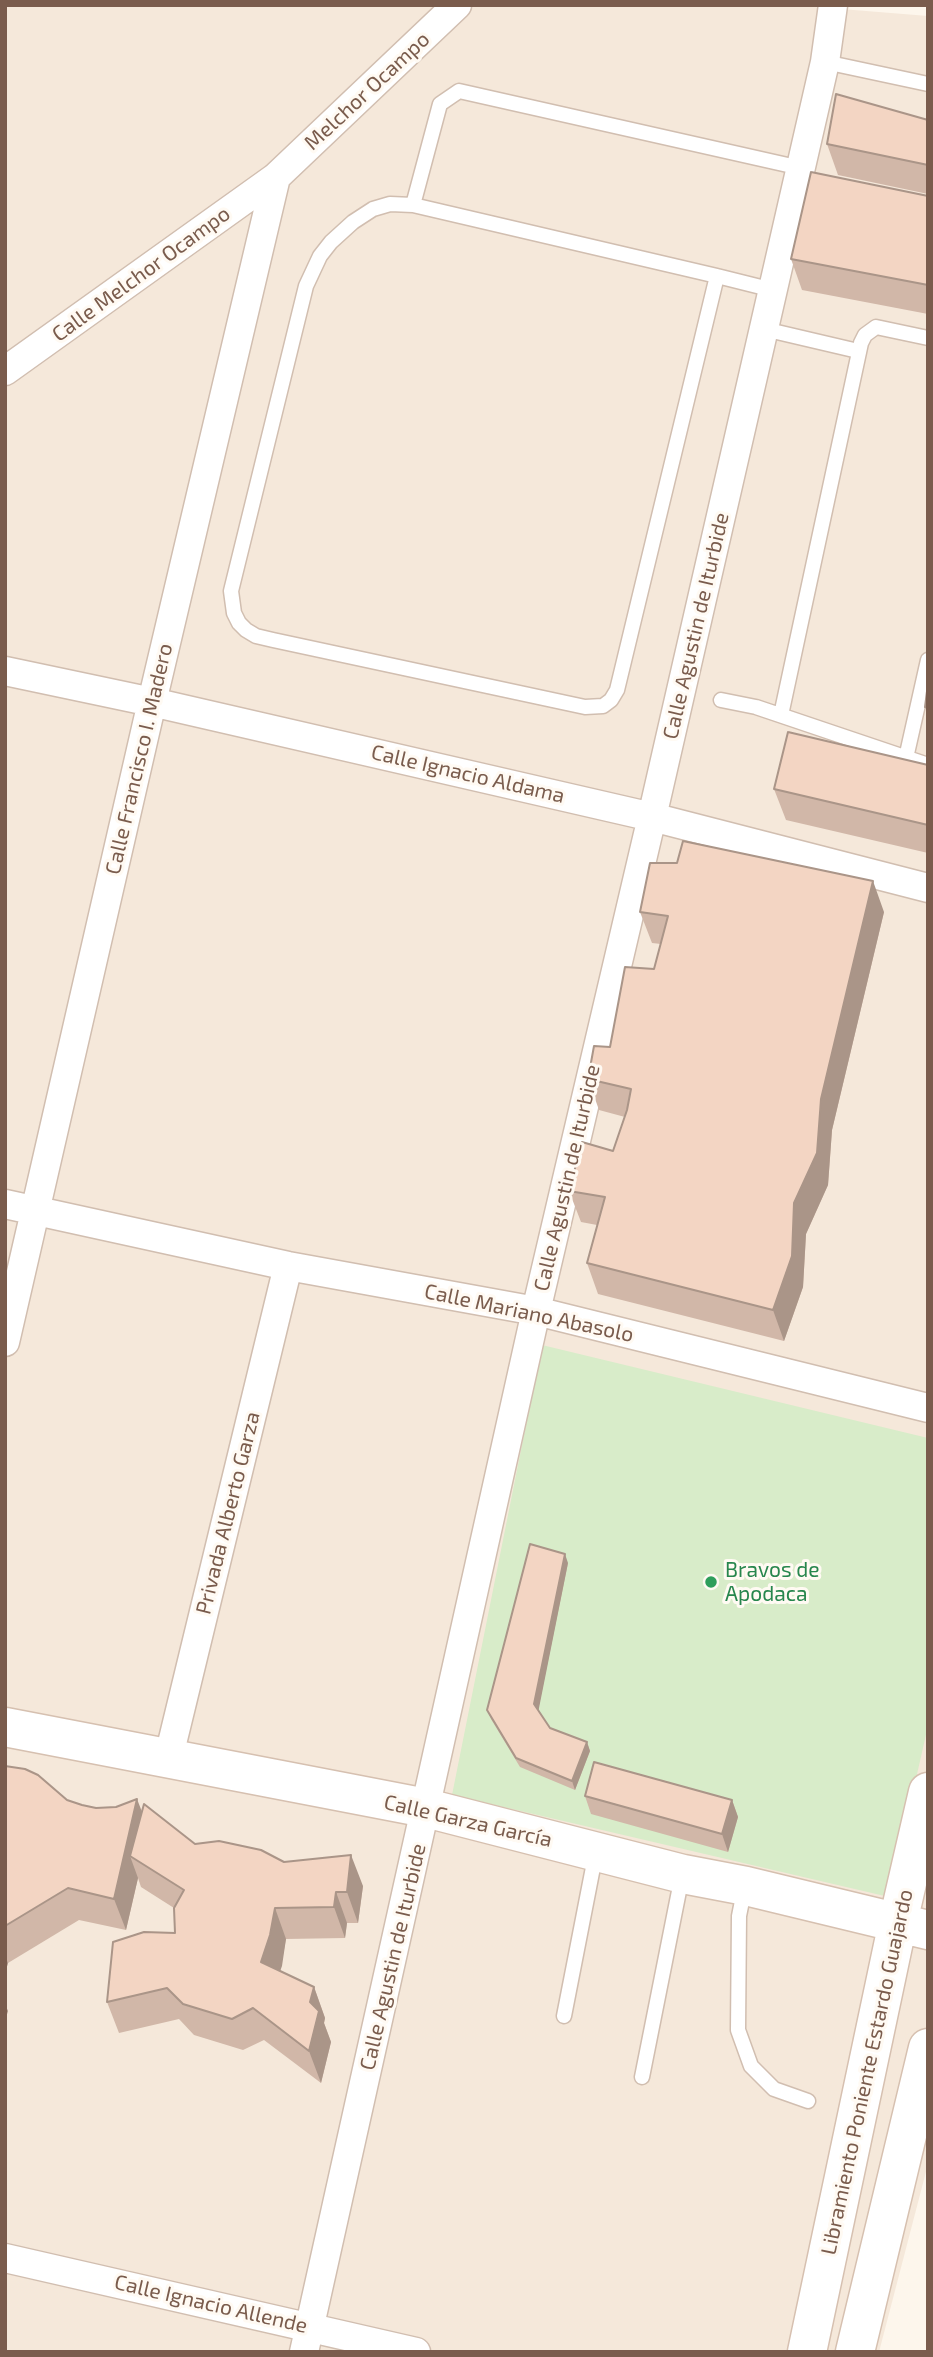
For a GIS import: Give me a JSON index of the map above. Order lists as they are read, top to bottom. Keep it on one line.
{"streets":{"street":["Melchor Ocampo","Calle Melchor Ocampo","Calle Agustin de Iturbide","Calle Francisco I. Madero","Calle Ignacio Aldama","Calle Mariano Abasolo","Privada Alberto Garza","Calle Garza García","Libramiento Poniente Estardo Guajardo","Calle Ignacio Allende"]},"crossings":[["Melchor Ocampo","Calle Melchor Ocampo"],["Melchor Ocampo","Calle Francisco I. Madero"],["Calle Melchor Ocampo","Calle Francisco I. Madero"],["Calle Agustin de Iturbide","Calle Ignacio Aldama"],["Calle Agustin de Iturbide","Calle Mariano Abasolo"],["Calle Agustin de Iturbide","Calle Garza García"],["Calle Agustin de Iturbide","Calle Ignacio Allende"],["Calle Francisco I. Madero","Calle Ignacio Aldama"],["Calle Francisco I. Madero","Calle Mariano Abasolo"],["Calle Mariano Abasolo","Privada Alberto Garza"],["Privada Alberto Garza","Calle Garza García"],["Calle Garza García","Libramiento Poniente Estardo Guajardo"]],"places":["Bravos de Apodaca"]}
